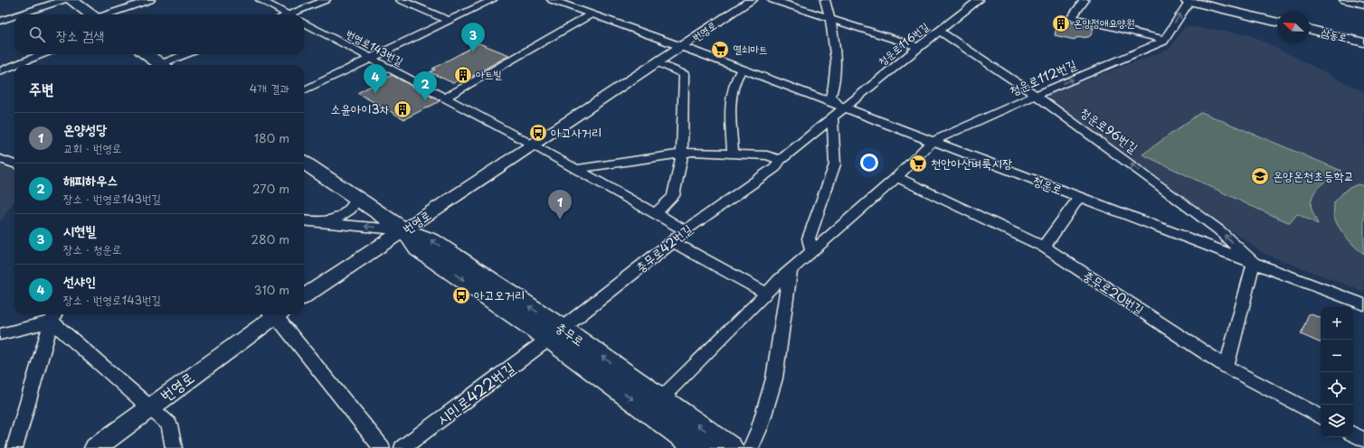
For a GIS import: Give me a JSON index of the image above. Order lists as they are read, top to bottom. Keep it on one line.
{"streets":{"main road":["충무로"],"street":["번영로","삼동로","청운로116번길","번영로143번길","청운로112번길","청운로96번길","청운로","충무로42번길","충무로20번길","시민로422번길"]},"crossings":[["번영로","번영로143번길"],["번영로","청운로"],["번영로","충무로"],["청운로116번길","청운로96번길"],["청운로116번길","청운로"],["청운로116번길","충무로42번길"],["청운로112번길","청운로96번길"],["청운로112번길","청운로"],["청운로96번길","청운로"],["청운로","충무로42번길"],["충무로42번길","충무로"],["충무로42번길","시민로422번길"],["충무로","시민로422번길"]],"one_way":["청운로112번길","청운로96번길"],"places":{"building":["온양정애요양원","아트빌","소윤아이3차"],"supermarket":["열쇠마트","천안아산벼룩시장"],"bus stop":["아고사거리","아고오거리"],"school or university":["온양온천초등학교"]},"north":"top left","page":{"search":"장소 검색","pins":["3","4","2","1"],"heading":["주변","4개 결과"],"list":[{"mark":"1","name":"온양성당","note":"교회 · 번영로","value":"180 m"},{"mark":"2","name":"해피하우스","note":"장소 · 번영로143번길","value":"270 m"},{"mark":"3","name":"시현빌","note":"장소 · 청운로","value":"280 m"},{"mark":"4","name":"선샤인","note":"장소 · 번영로143번길","value":"310 m"}],"map_buttons":["+","−"]}}
